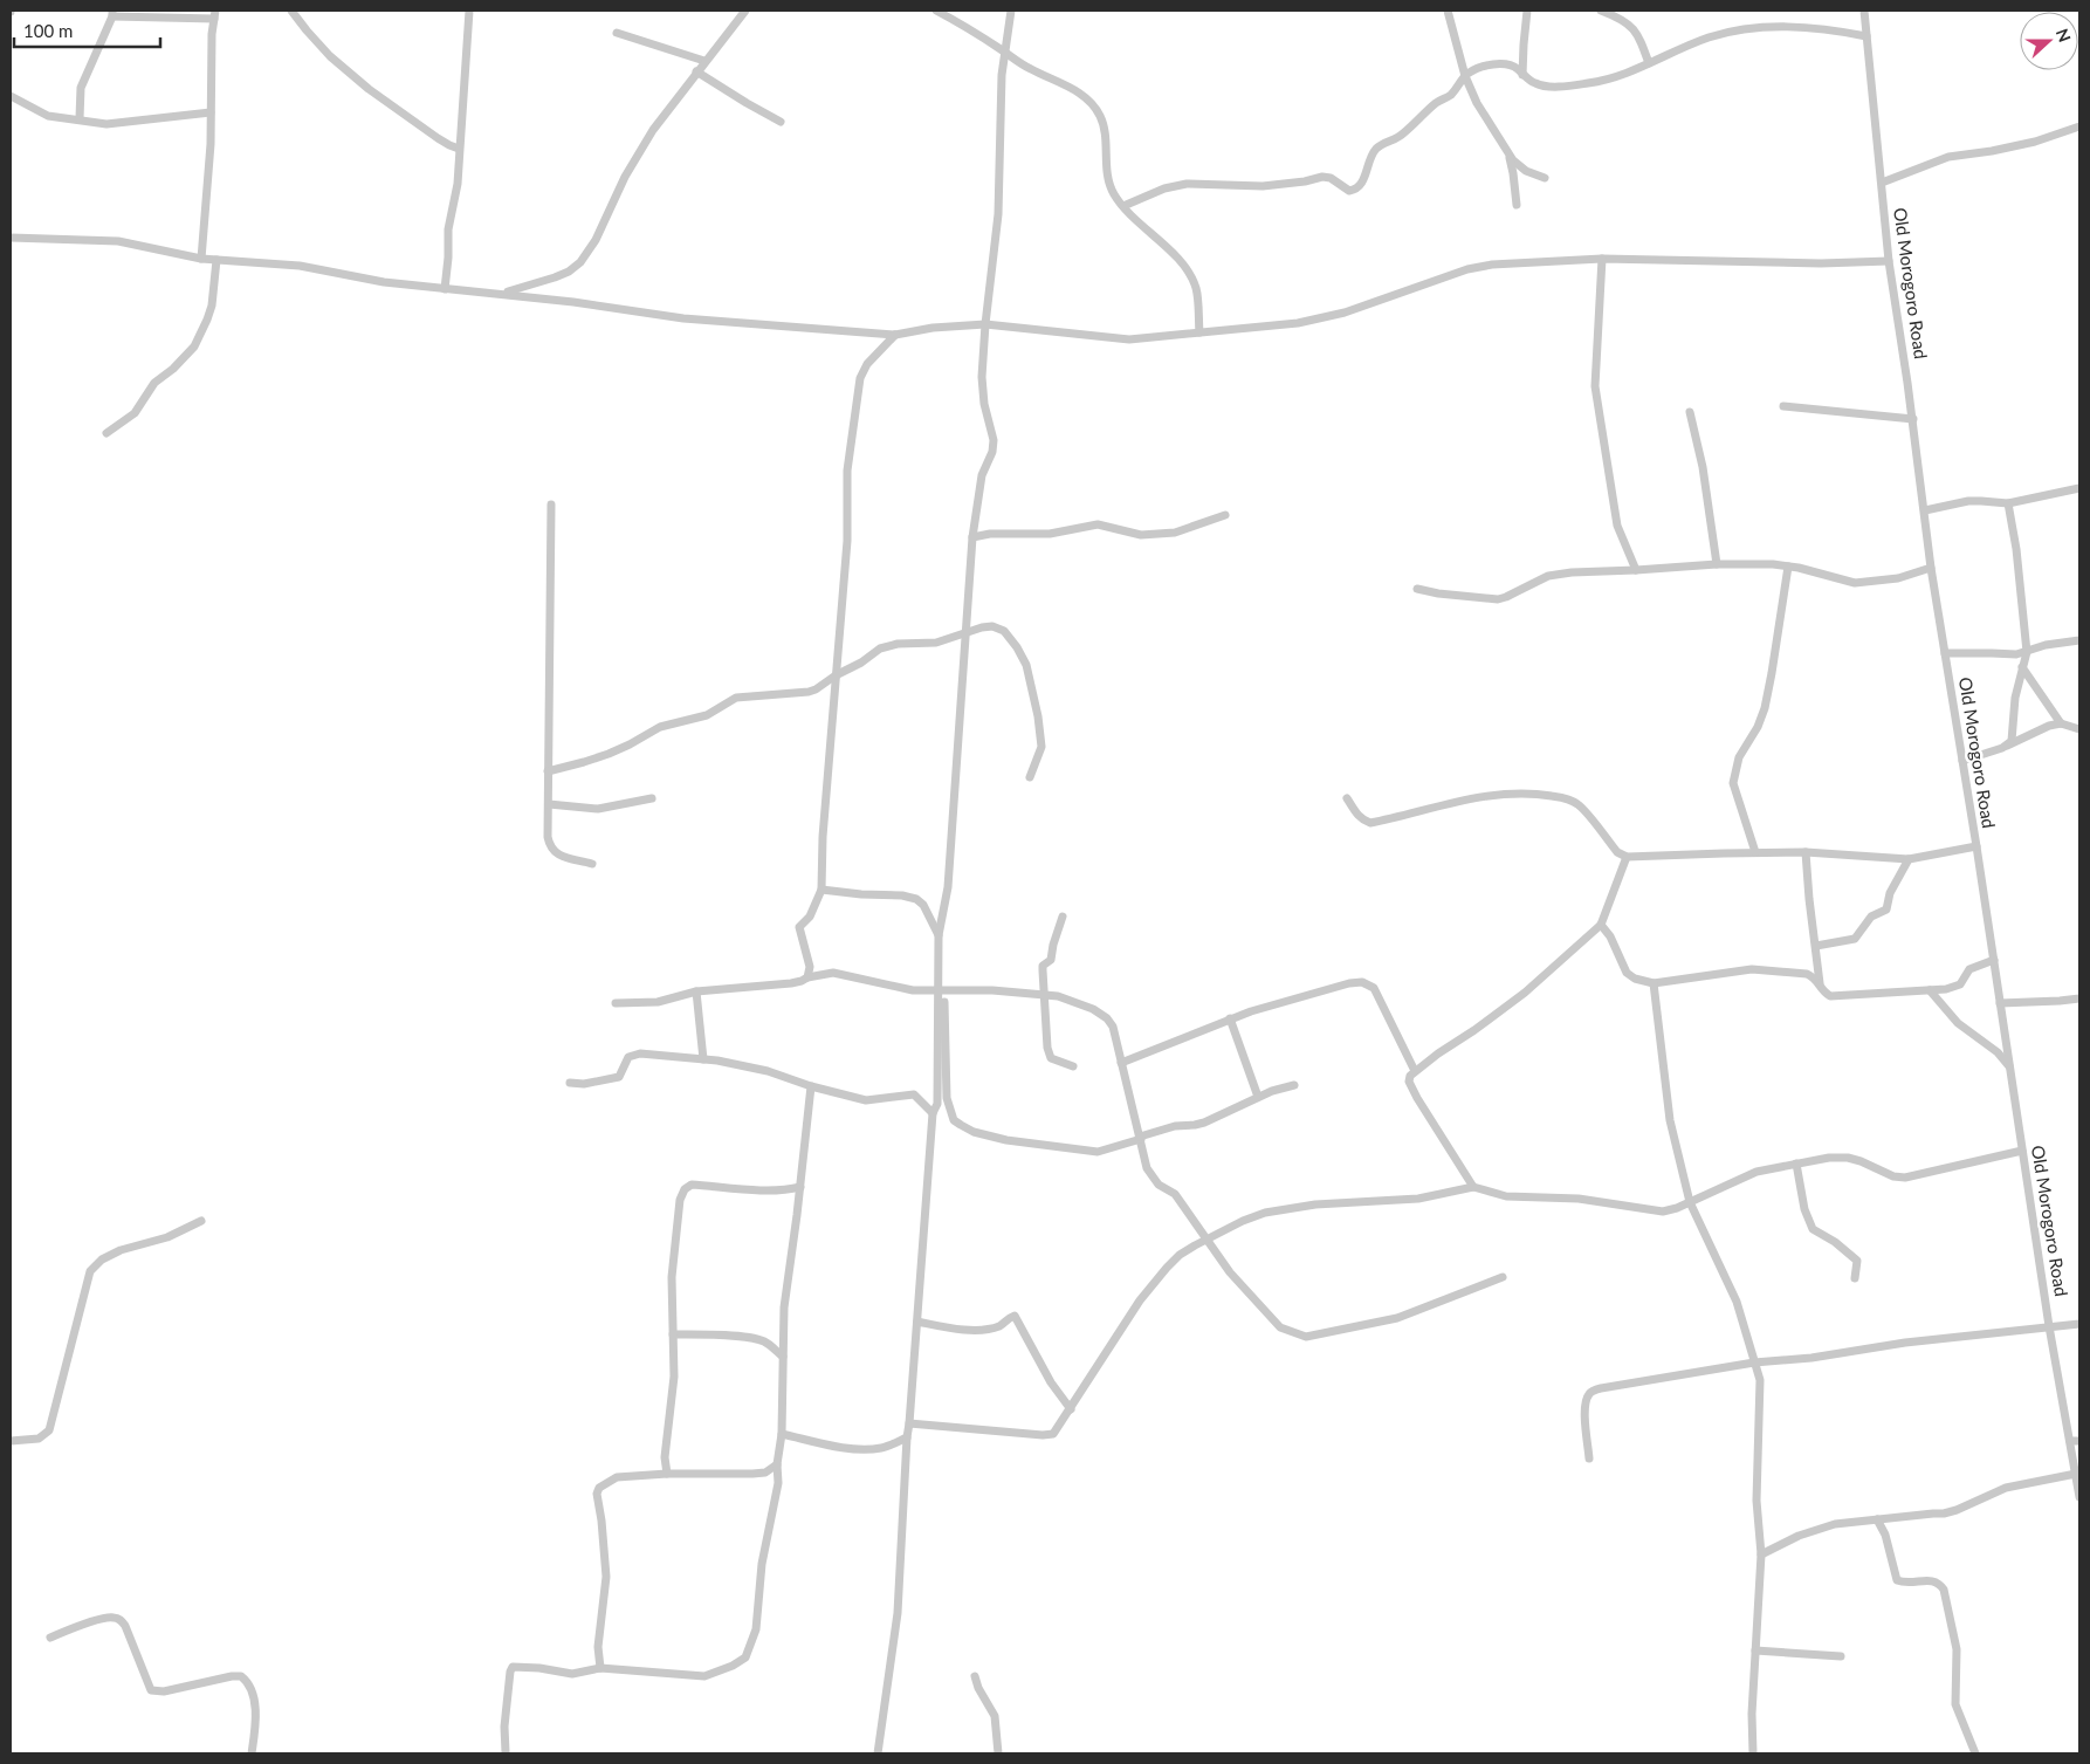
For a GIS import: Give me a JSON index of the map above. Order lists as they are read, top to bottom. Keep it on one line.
{"streets":{"street":["Old Morogoro Road"]},"scale_bar":"100 m","north":"right"}
